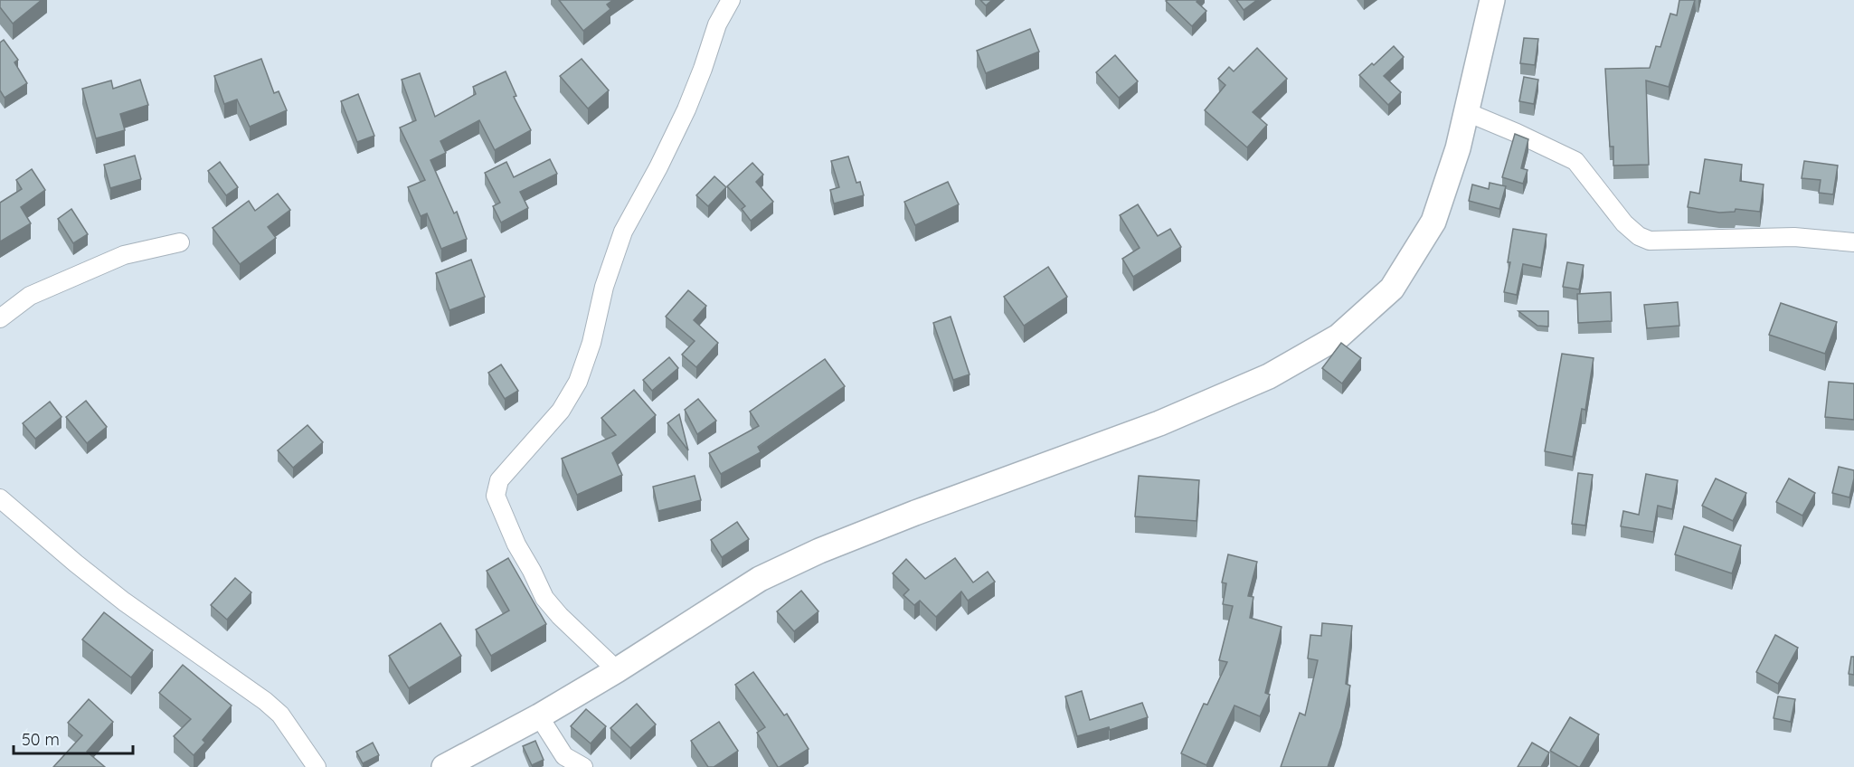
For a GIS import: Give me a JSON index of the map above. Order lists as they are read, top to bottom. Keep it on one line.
{"scale_bar":"50 m"}
